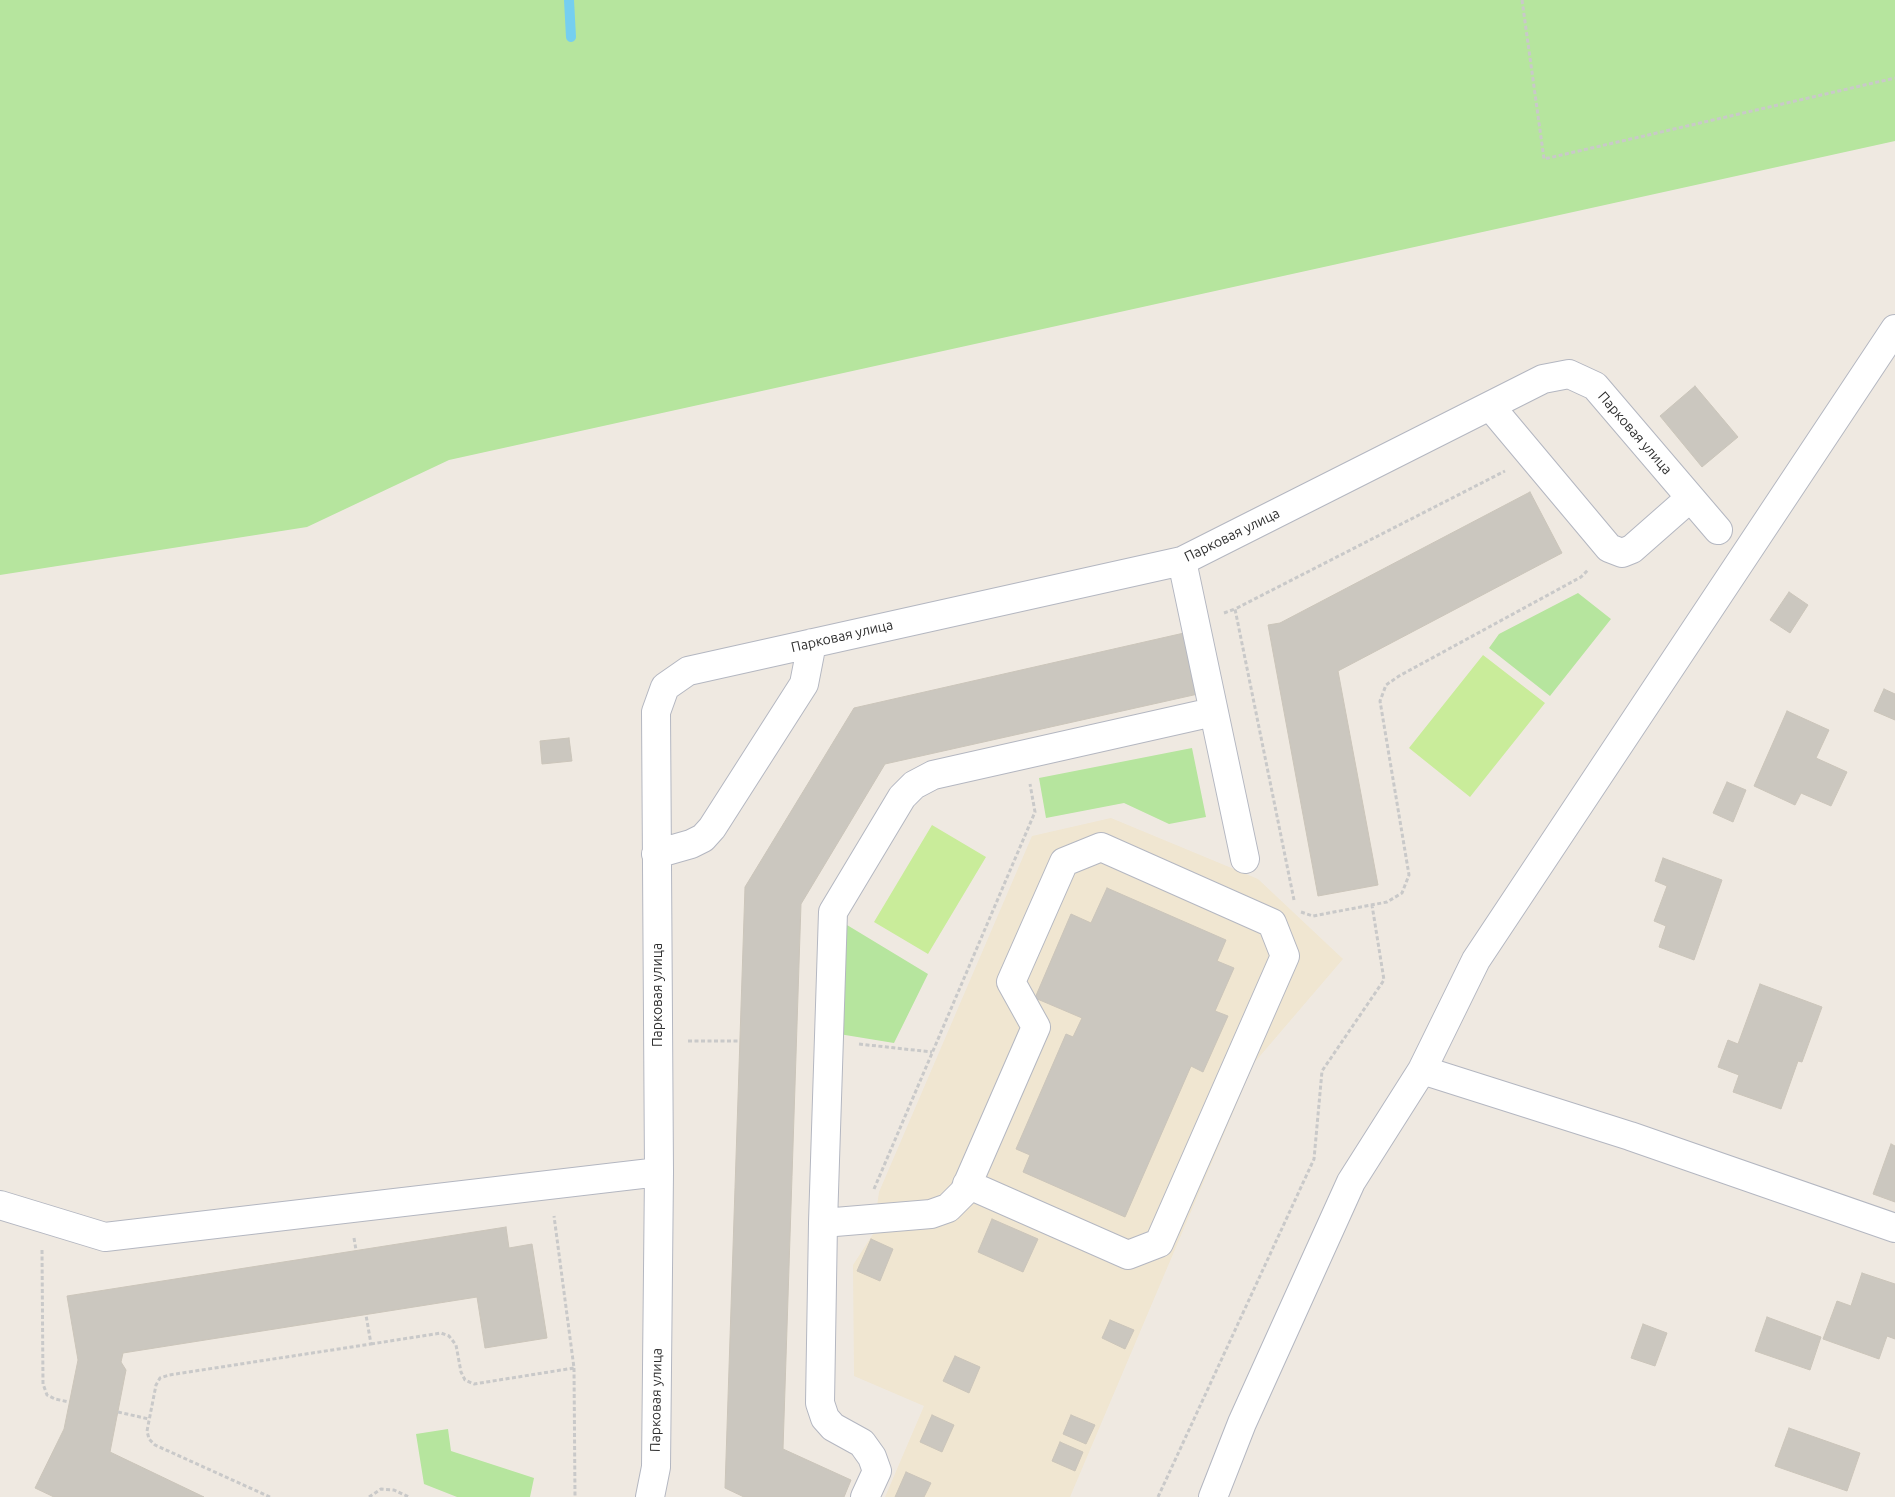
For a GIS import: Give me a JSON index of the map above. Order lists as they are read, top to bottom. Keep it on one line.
{"streets":{"street":["Парковая улица"]}}
